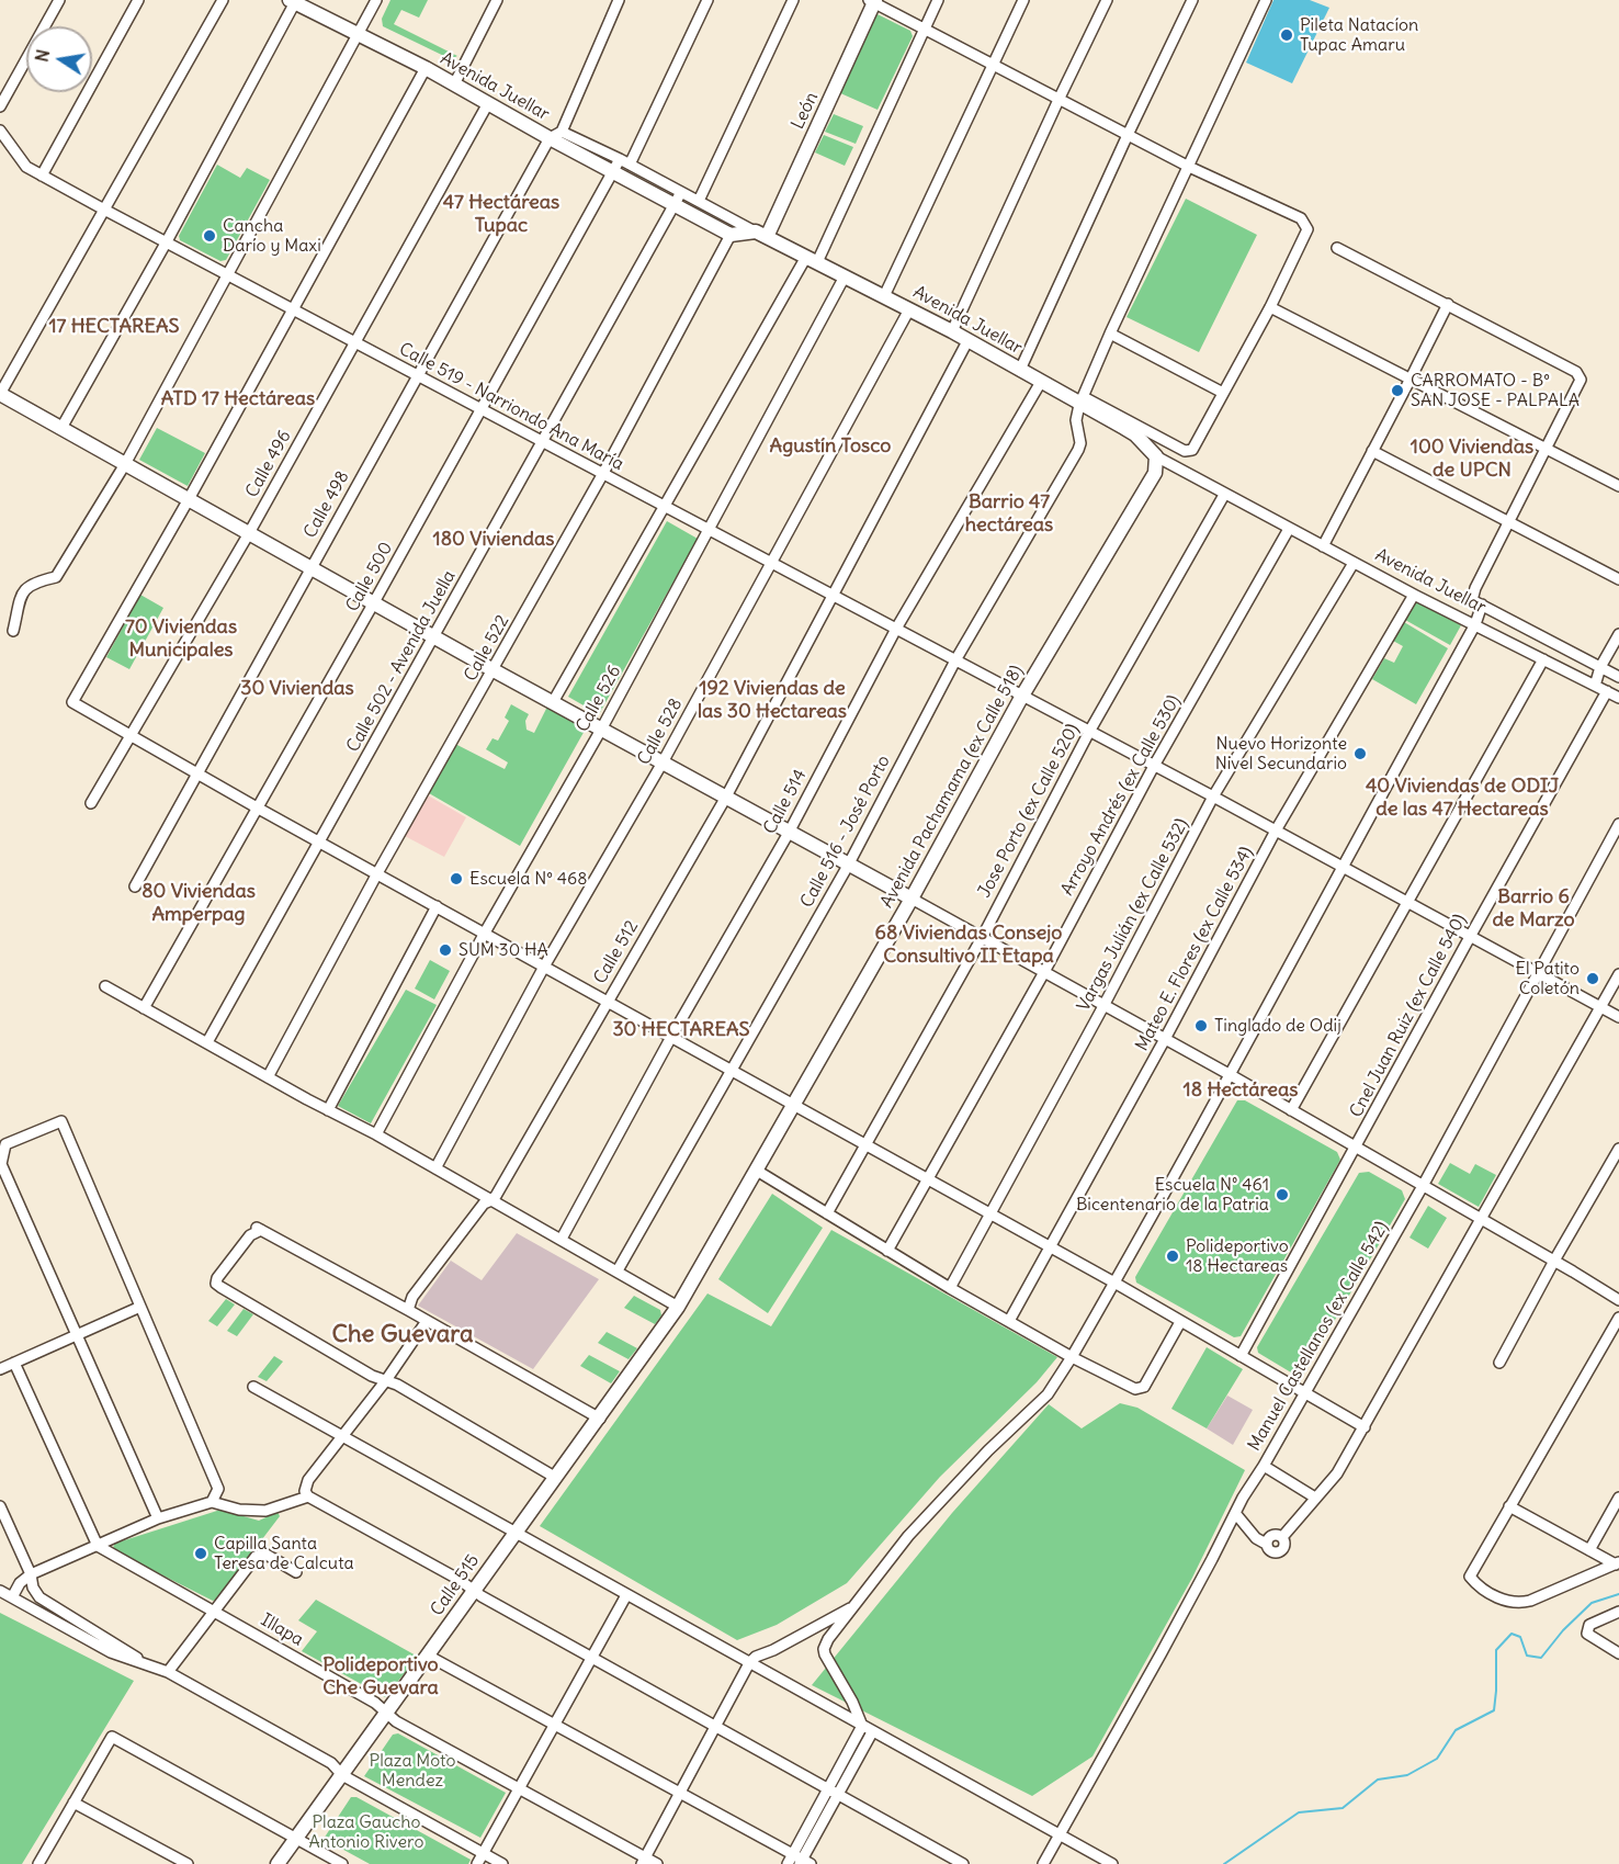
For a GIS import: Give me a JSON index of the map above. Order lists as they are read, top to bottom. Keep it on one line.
{"streets":{"street":["Avenida Juellar","León","Calle 519 - Narriondo Ana María","Calle 496","Calle 498","Calle 500","Calle 522","Calle 502 - Avenida Juella","Calle 526","Calle 528","Avenida Pachamama (ex Calle 518)","Arroyo Andrés (ex Calle 530)","Calle 514","Jose Porto (ex Calle 520)","Calle 516 - José Porto","Vargas Julián (ex Calle 532)","Mateo E. Flores (ex Calle 534)","Calle 512","Cnel Juan Ruiz (ex Calle 540)","Manuel Castellanos (ex Calle 542)","Calle 515","Illapa"]},"crossings":[["Avenida Juellar","León"],["Avenida Juellar","Calle 496"],["Avenida Juellar","Calle 498"],["Avenida Juellar","Calle 500"],["Avenida Juellar","Calle 522"],["Avenida Juellar","Calle 502 - Avenida Juella"],["Avenida Juellar","Calle 526"],["Avenida Juellar","Calle 528"],["Avenida Juellar","Avenida Pachamama (ex Calle 518)"],["Avenida Juellar","Arroyo Andrés (ex Calle 530)"],["Avenida Juellar","Calle 514"],["Avenida Juellar","Jose Porto (ex Calle 520)"],["Avenida Juellar","Calle 516 - José Porto"],["Avenida Juellar","Vargas Julián (ex Calle 532)"],["Avenida Juellar","Mateo E. Flores (ex Calle 534)"],["Avenida Juellar","Calle 512"],["Avenida Juellar","Cnel Juan Ruiz (ex Calle 540)"],["Calle 519 - Narriondo Ana María","Calle 496"],["Calle 519 - Narriondo Ana María","Calle 498"],["Calle 519 - Narriondo Ana María","Calle 500"],["Calle 519 - Narriondo Ana María","Calle 522"],["Calle 519 - Narriondo Ana María","Calle 502 - Avenida Juella"],["Calle 519 - Narriondo Ana María","Calle 526"],["Calle 519 - Narriondo Ana María","Calle 528"],["Calle 519 - Narriondo Ana María","Avenida Pachamama (ex Calle 518)"],["Calle 519 - Narriondo Ana María","Arroyo Andrés (ex Calle 530)"],["Calle 519 - Narriondo Ana María","Calle 514"],["Calle 519 - Narriondo Ana María","Jose Porto (ex Calle 520)"],["Calle 519 - Narriondo Ana María","Calle 516 - José Porto"],["Calle 519 - Narriondo Ana María","Vargas Julián (ex Calle 532)"],["Calle 519 - Narriondo Ana María","Mateo E. Flores (ex Calle 534)"],["Calle 519 - Narriondo Ana María","Calle 512"],["Calle 519 - Narriondo Ana María","Cnel Juan Ruiz (ex Calle 540)"],["Calle 519 - Narriondo Ana María","Manuel Castellanos (ex Calle 542)"],["Avenida Pachamama (ex Calle 518)","Calle 515"],["Calle 515","Illapa"]],"districts":["47 Hectáreas Tupac","17 HECTAREAS","ATD 17 Hectáreas","Agustín Tosco","100 Viviendas de UPCN","Barrio 47 hectáreas","180 Viviendas","70 Viviendas Municipales","30 Viviendas","192 Viviendas de las 30 Hectareas","40 Viviendas de ODIJ de las 47 Hectareas","80 Viviendas Amperpag","Barrio 6 de Marzo","68 Viviendas Consejo Consultivo II Etapa","30 HECTAREAS","18 Hectáreas","Che Guevara","Polideportivo Che Guevara"],"parks":["Plaza Moto Mendez","Plaza Gaucho Antonio Rivero"],"places":["Pileta Natacíon Tupac Amaru","Cancha Darío y Maxi","CARROMATO - Bº SAN JOSE - PALPALA","Nuevo Horizonte Nivel Secundario","Escuela Nº 468","SUM 30 HA","El Patito Coletón","Tinglado de Odij","Escuela N° 461 Bicentenario de la Patria","Polideportivo 18 Hectareas","Capilla Santa Teresa de Calcuta"],"north":"left"}
